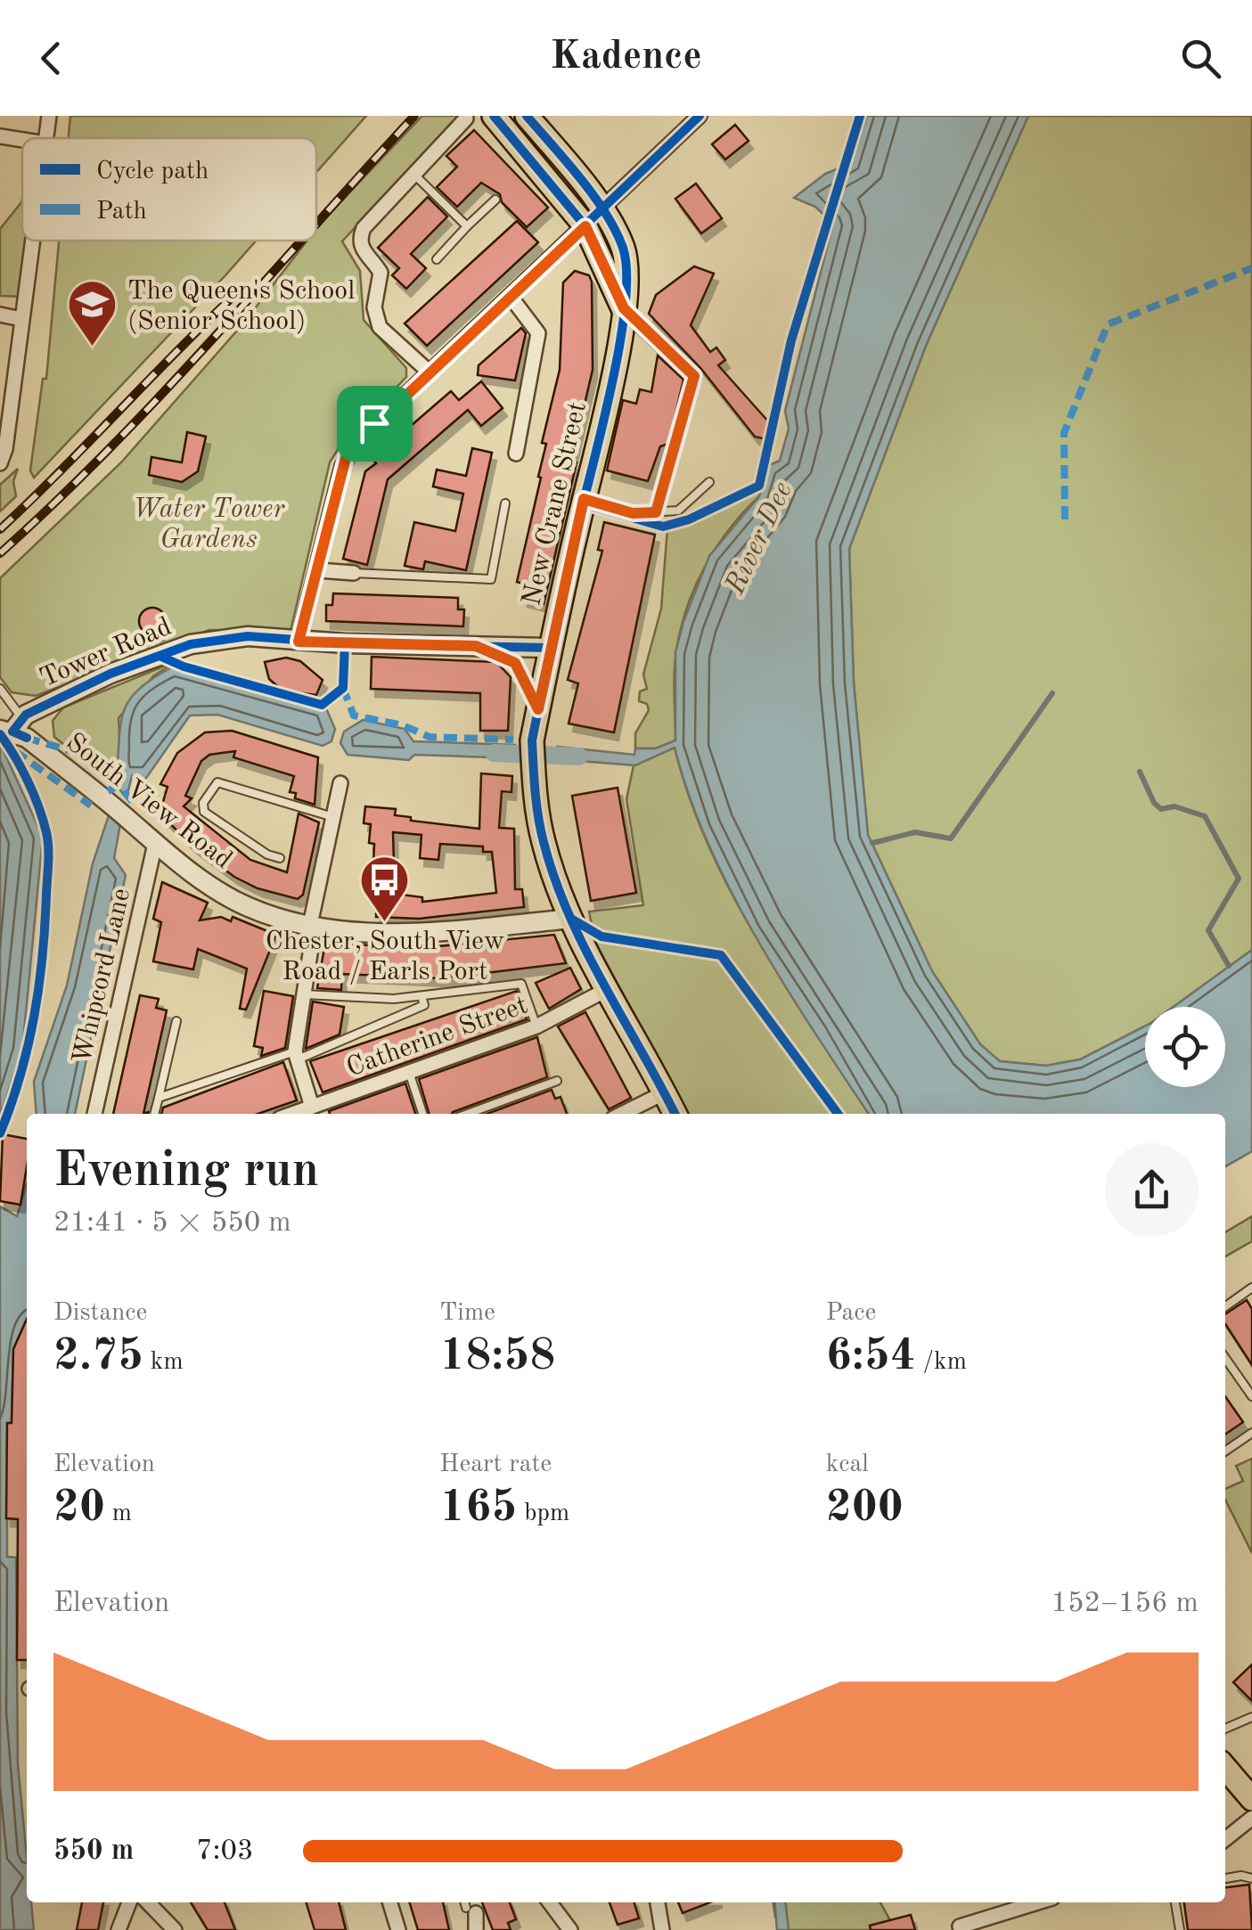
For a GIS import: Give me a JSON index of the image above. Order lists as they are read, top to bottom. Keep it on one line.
{"streets":{"main road":["New Crane Street"],"street":["Tower Road","South View Road","Whipcord Lane","Catherine Street"]},"crossings":[["New Crane Street","Tower Road"],["New Crane Street","South View Road"],["New Crane Street","Catherine Street"],["Tower Road","South View Road"],["South View Road","Whipcord Lane"]],"water":["River Dee"],"parks":["Water Tower Gardens"],"places":{"school or university":["The Queen's School (Senior School)"],"bus stop":["Chester, South View Road / Earls Port"]},"legend":["Cycle path","Path"],"page":{"header":"Kadence","heading":["Evening run","21:41 · 5 × 550 m"],"stats":[["Distance","2.75 km"],["Time","18:58"],["Pace","6:54 /km"],["Elevation","20 m"],["Heart rate","165 bpm"],["kcal","200"]],"chart":["Elevation","152–156 m"],"list":[{"name":"550 m","note":"7:03"}]}}
